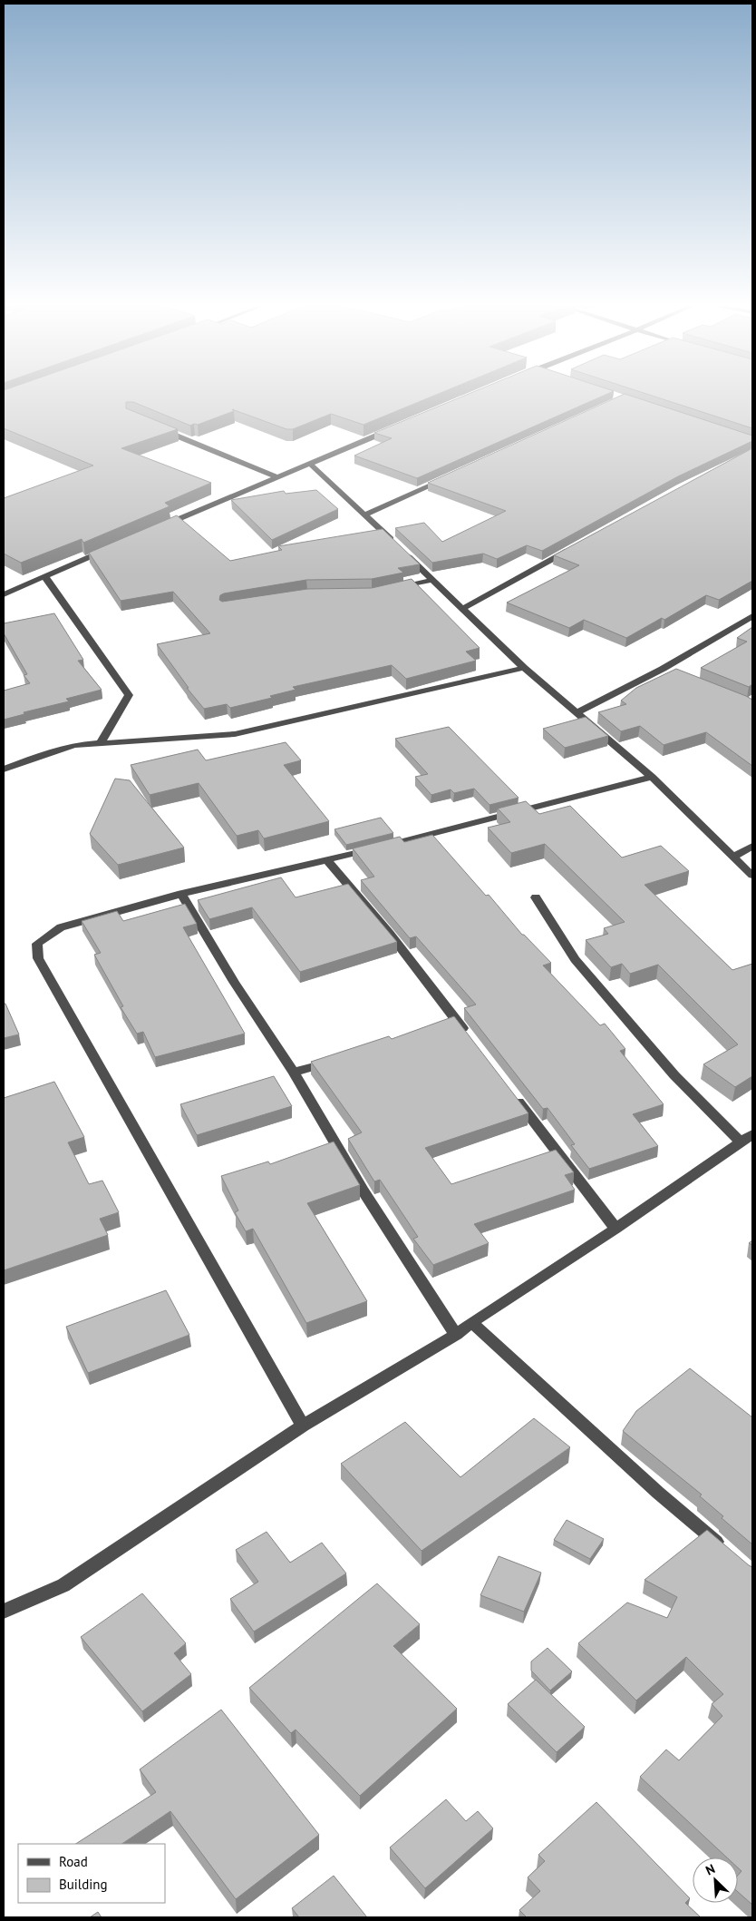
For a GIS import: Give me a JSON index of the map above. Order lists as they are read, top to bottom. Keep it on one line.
{"legend":["Road","Building"],"north":"top left"}
